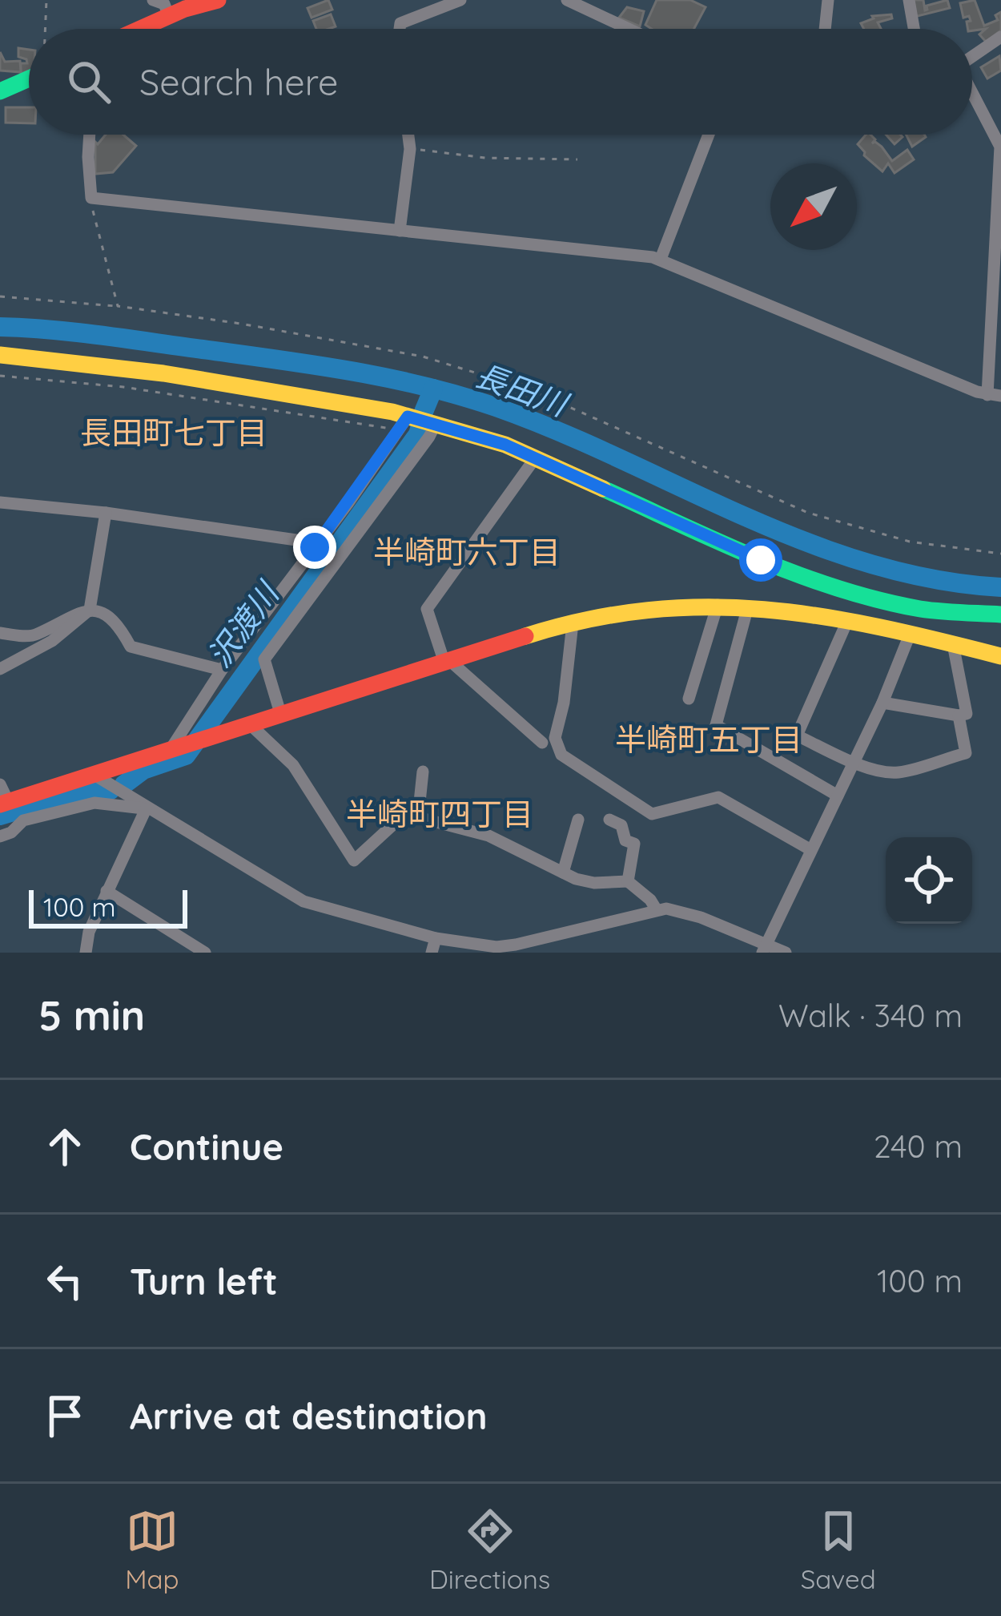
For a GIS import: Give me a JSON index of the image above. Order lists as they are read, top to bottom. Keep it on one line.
{"districts":["長田町七丁目","半崎町六丁目","半崎町五丁目","半崎町四丁目"],"water":["長田川","沢渡川"],"scale_bar":"100 m","north":"bottom left","page":{"search":"Search here","scale":"100 m","heading":["5 min","Walk · 340 m"],"list":[["Continue","240 m"],["Turn left","100 m"],"Arrive at destination"],"nav":["Map","Directions","Saved"]}}
